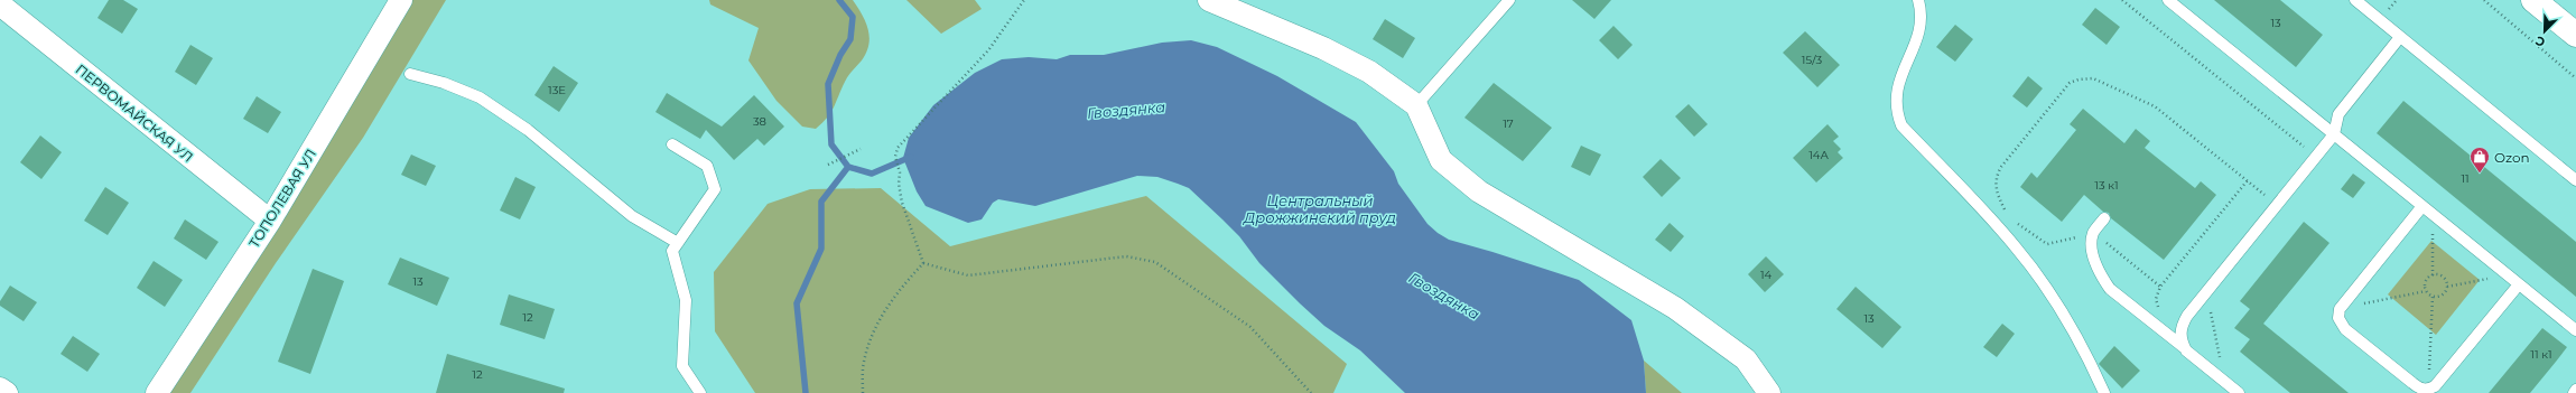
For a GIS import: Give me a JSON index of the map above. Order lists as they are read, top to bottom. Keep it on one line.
{"streets":{"street":["ПЕРВОМАЙСКАЯ УЛ","ТОПОЛЕВАЯ УЛ"]},"crossings":[["ПЕРВОМАЙСКАЯ УЛ","ТОПОЛЕВАЯ УЛ"]],"water":["Гвоздянка","Центральный Дрожжинский пруд"],"places":{"shop":["Ozon"]},"house_numbers":["13","15/3","13Е","38","17","14А","11","13 к1","14","13","12","13","11 к1","12"],"north":"bottom left"}
